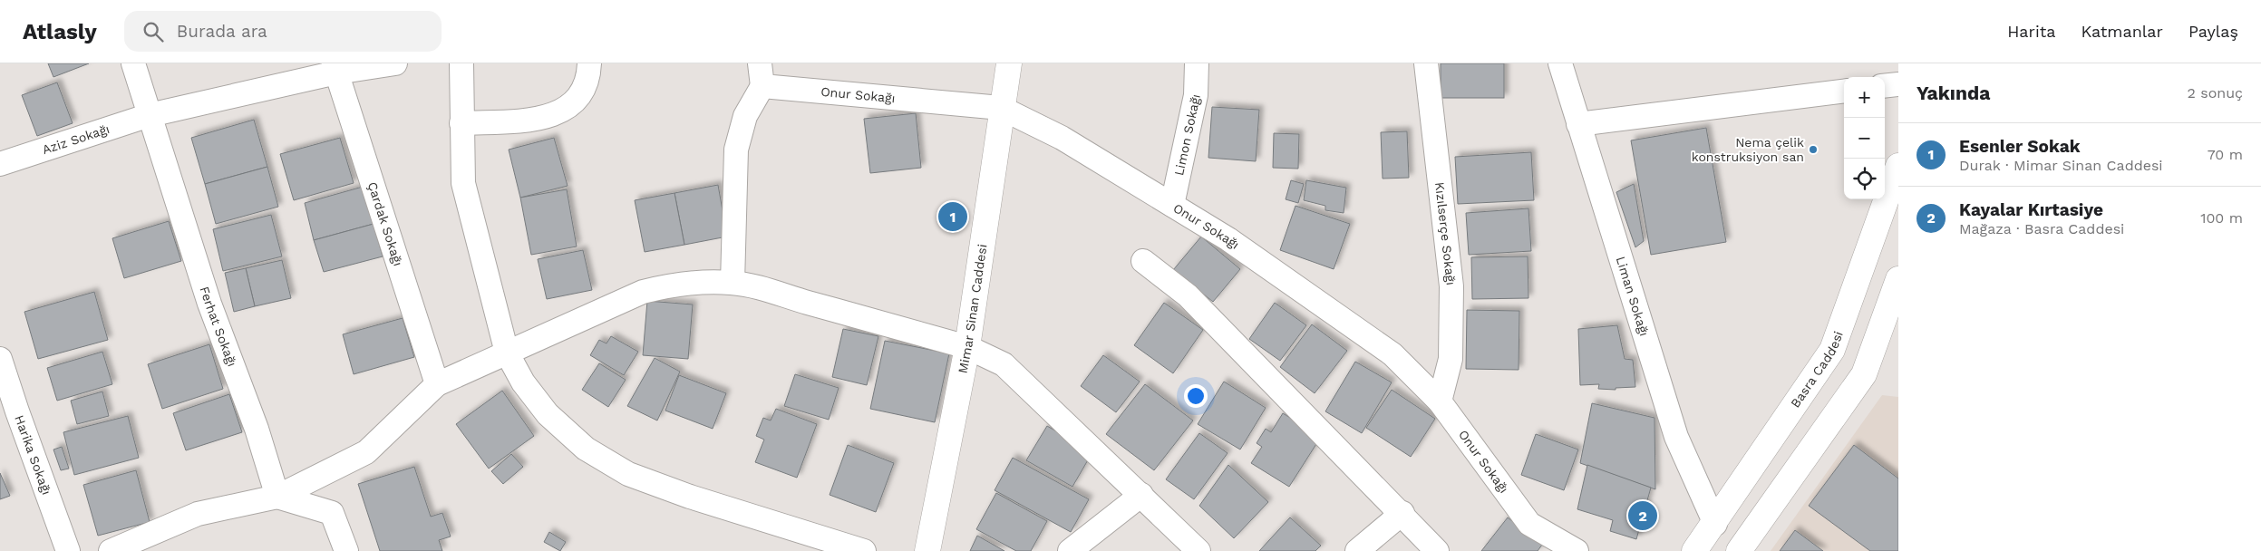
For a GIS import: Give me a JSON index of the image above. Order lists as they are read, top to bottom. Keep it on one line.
{"streets":{"main road":["Mimar Sinan Caddesi","Basra Caddesi"],"street":["Onur Sokağı","Limon Sokağı","Aziz Sokağı","Çardak Sokağı","Kızılserçe Sokağı","Liman Sokağı","Ferhat Sokağı","Harika Sokağı"]},"crossings":[["Onur Sokağı","Limon Sokağı"],["Onur Sokağı","Kızılserçe Sokağı"],["Onur Sokağı","Mimar Sinan Caddesi"],["Aziz Sokağı","Çardak Sokağı"],["Aziz Sokağı","Ferhat Sokağı"],["Liman Sokağı","Basra Caddesi"]],"places":["Nema çelik konstruksiyon san"],"page":{"header":"Atlasly","search":"Burada ara","nav":["Harita","Katmanlar","Paylaş"],"heading":["Yakında","2 sonuç"],"map_buttons":["+","−"],"list":[{"mark":"1","name":"Esenler Sokak","note":"Durak · Mimar Sinan Caddesi","value":"70 m"},{"mark":"2","name":"Kayalar Kırtasiye","note":"Mağaza · Basra Caddesi","value":"100 m"}],"pins":["1","2"]}}
